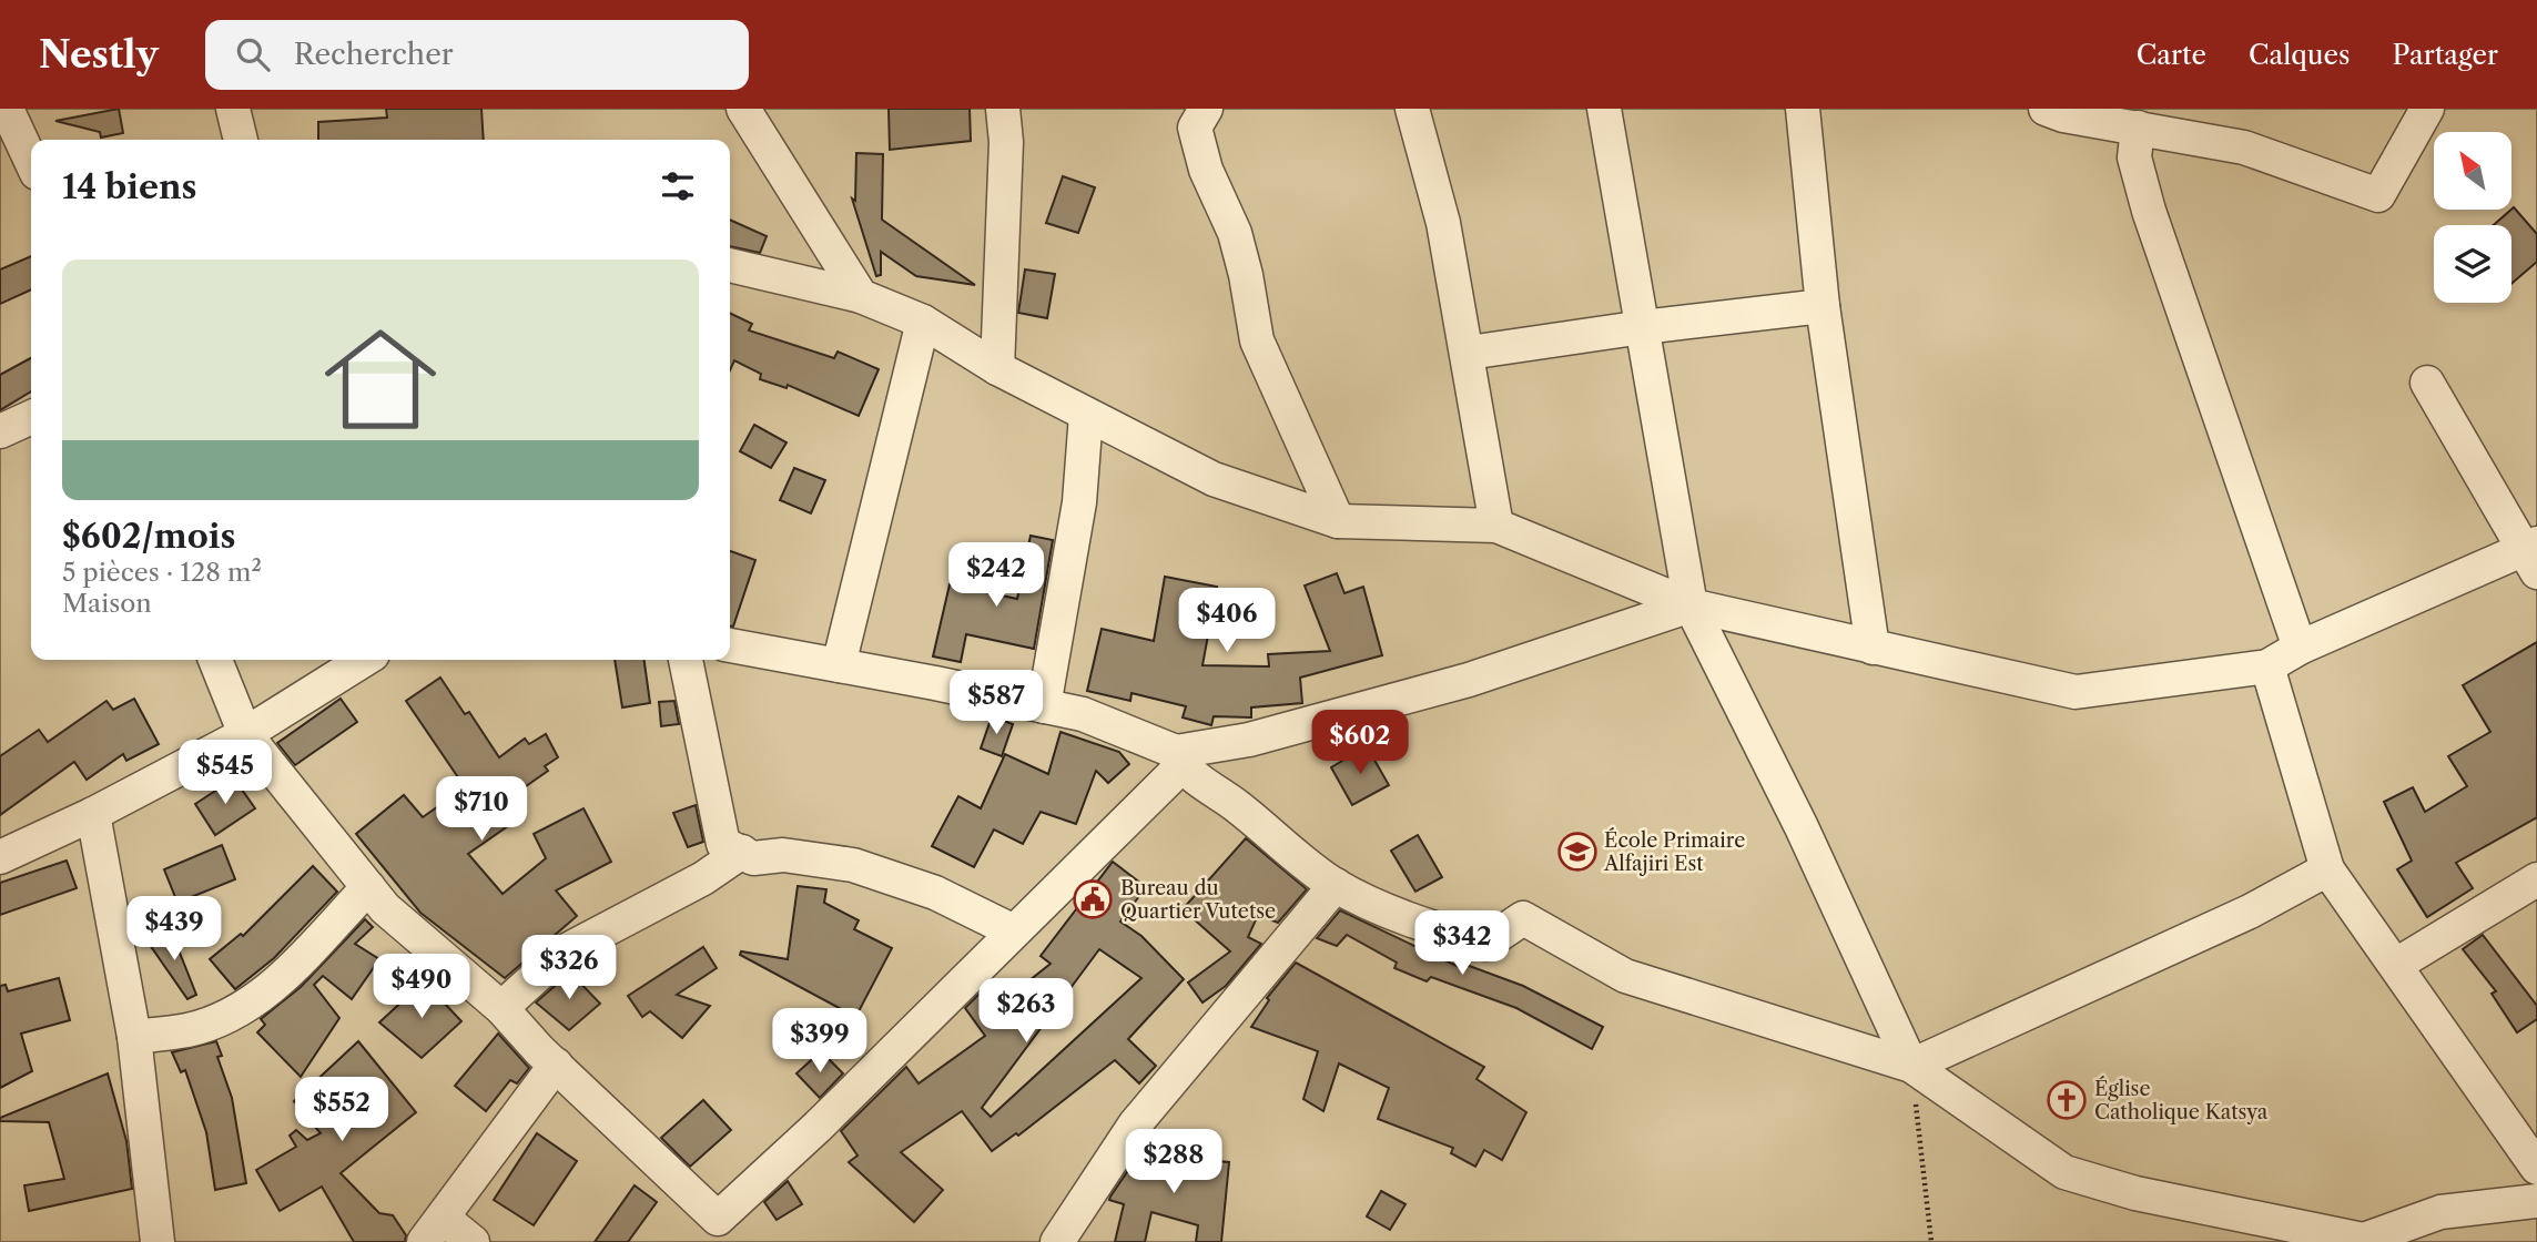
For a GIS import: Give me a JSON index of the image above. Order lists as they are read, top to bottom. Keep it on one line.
{"places":{"school or university":["École Primaire Alfajiri Est"],"public building":["Bureau du Quartier Vutetse"],"church":["Église Catholique Katsya"]},"north":"top left","page":{"header":"Nestly","search":"Rechercher","nav":["Carte","Calques","Partager"],"heading":"14 biens","list":[{"name":"$602/mois","note":"5 pièces · 128 m² · Maison"}],"price":["$242","$406","$587","$602","$545","$710","$439","$342","$326","$490","$263","$399","$552","$288"]}}
